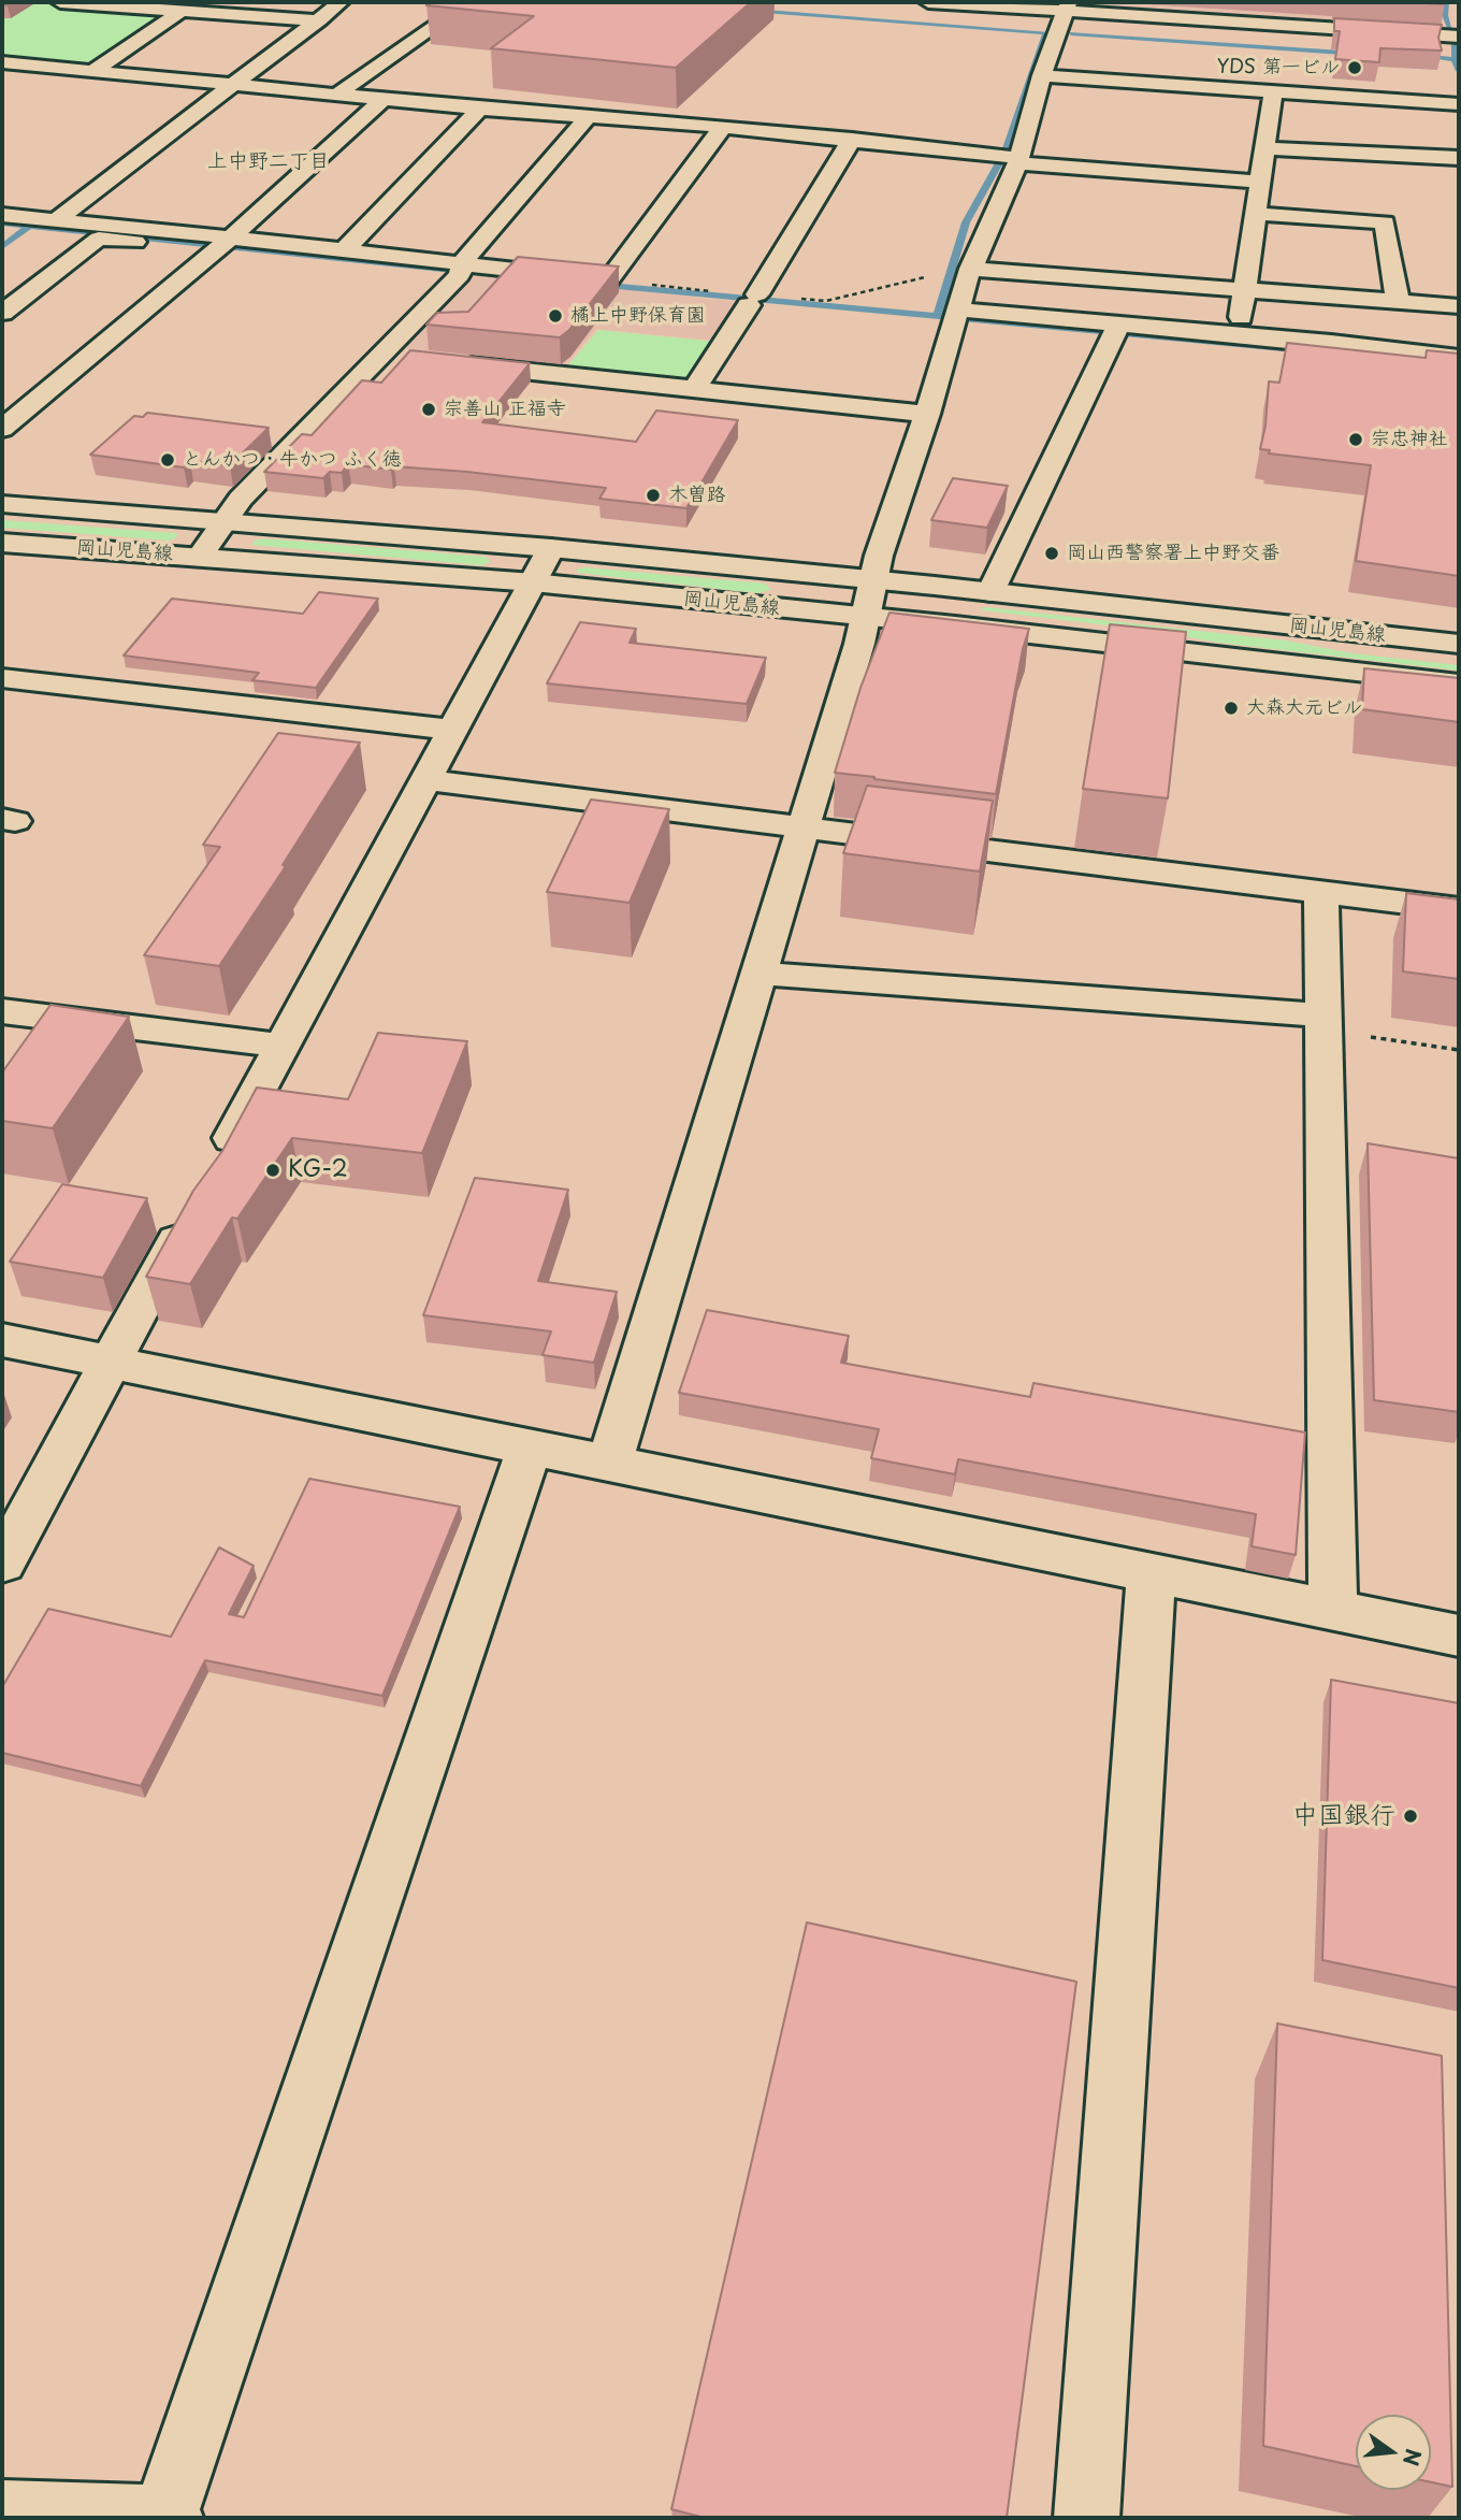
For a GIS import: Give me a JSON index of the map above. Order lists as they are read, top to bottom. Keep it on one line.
{"streets":{"street":["岡山児島線"]},"districts":["上中野二丁目"],"places":["YDS 第一ビル","橘上中野保育園","宗善山 正福寺","宗忠神社","とんかつ・牛かつ ふく徳","木曽路","岡山西警察署上中野交番","大森大元ビル","KG-2","中国銀行"],"north":"right"}
